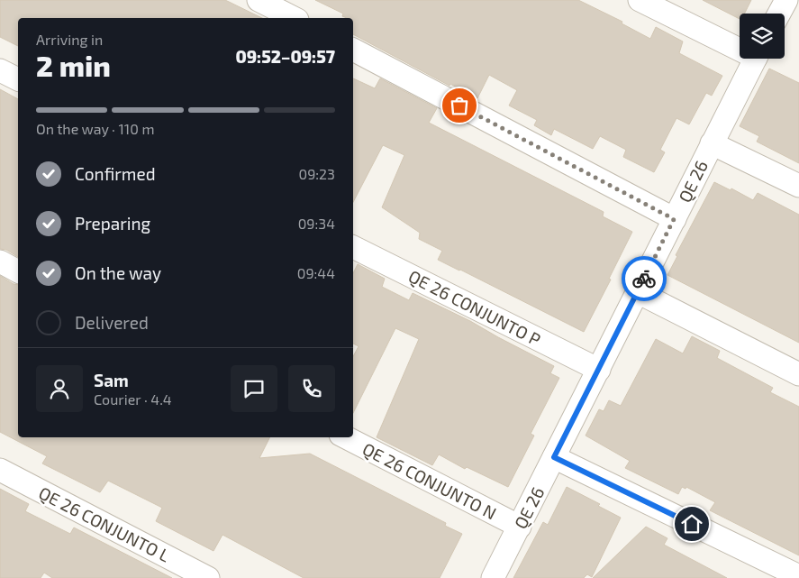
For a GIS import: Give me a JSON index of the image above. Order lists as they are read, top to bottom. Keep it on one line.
{"streets":{"street":["QE 26","QE 26 CONJUNTO P","QE 26 CONJUNTO N","QE 26 CONJUNTO L"]},"crossings":[["QE 26","QE 26 CONJUNTO P"],["QE 26","QE 26 CONJUNTO N"]],"page":{"heading":["2 min","Arriving in","09:52–09:57"],"panel":["Sam","Courier · 4.4"],"bar":"On the way · 110 m","list":[["Confirmed","09:23"],["Preparing","09:34"],["On the way","09:44"],"Delivered"]}}
